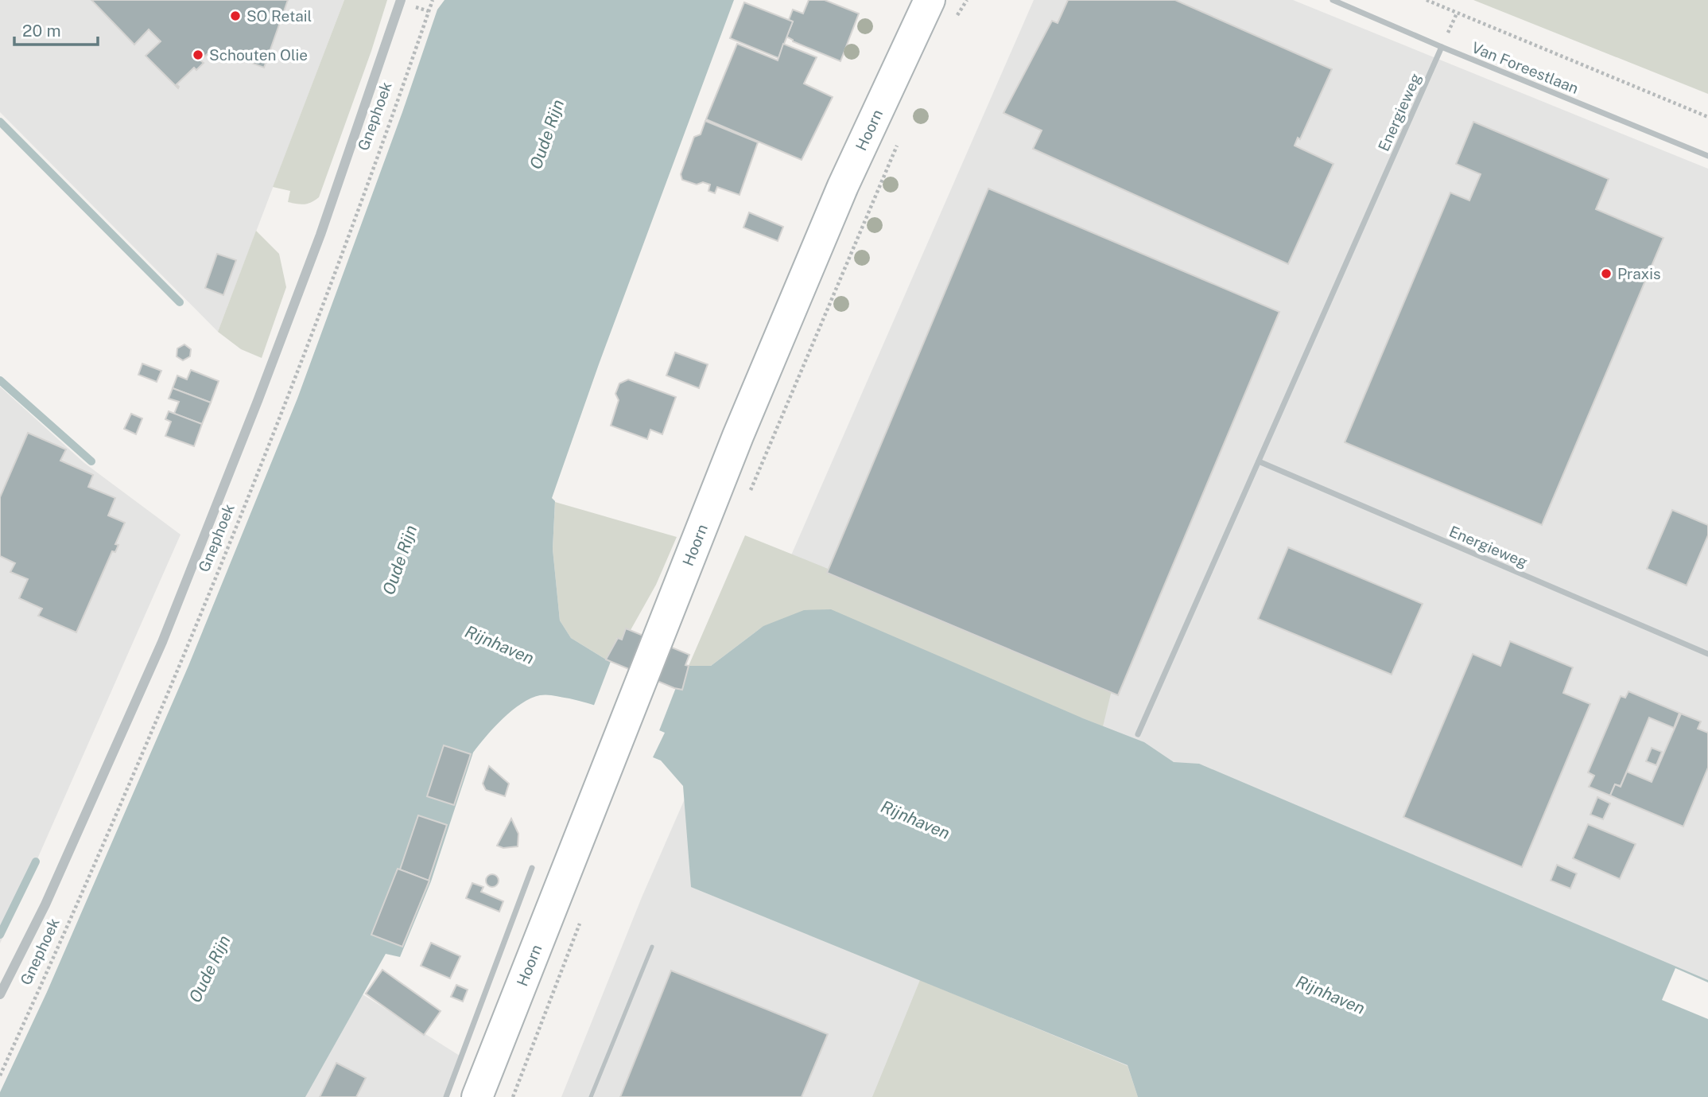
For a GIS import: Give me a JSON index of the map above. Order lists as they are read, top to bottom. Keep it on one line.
{"streets":{"main road":["Hoorn"],"street":["Van Foreestlaan","Energieweg","Gnephoek"]},"crossings":[["Van Foreestlaan","Energieweg"]],"water":["Oude Rijn","Rijnhaven"],"places":["SO Retail","Schouten Olie","Praxis"],"scale_bar":"20 m"}
